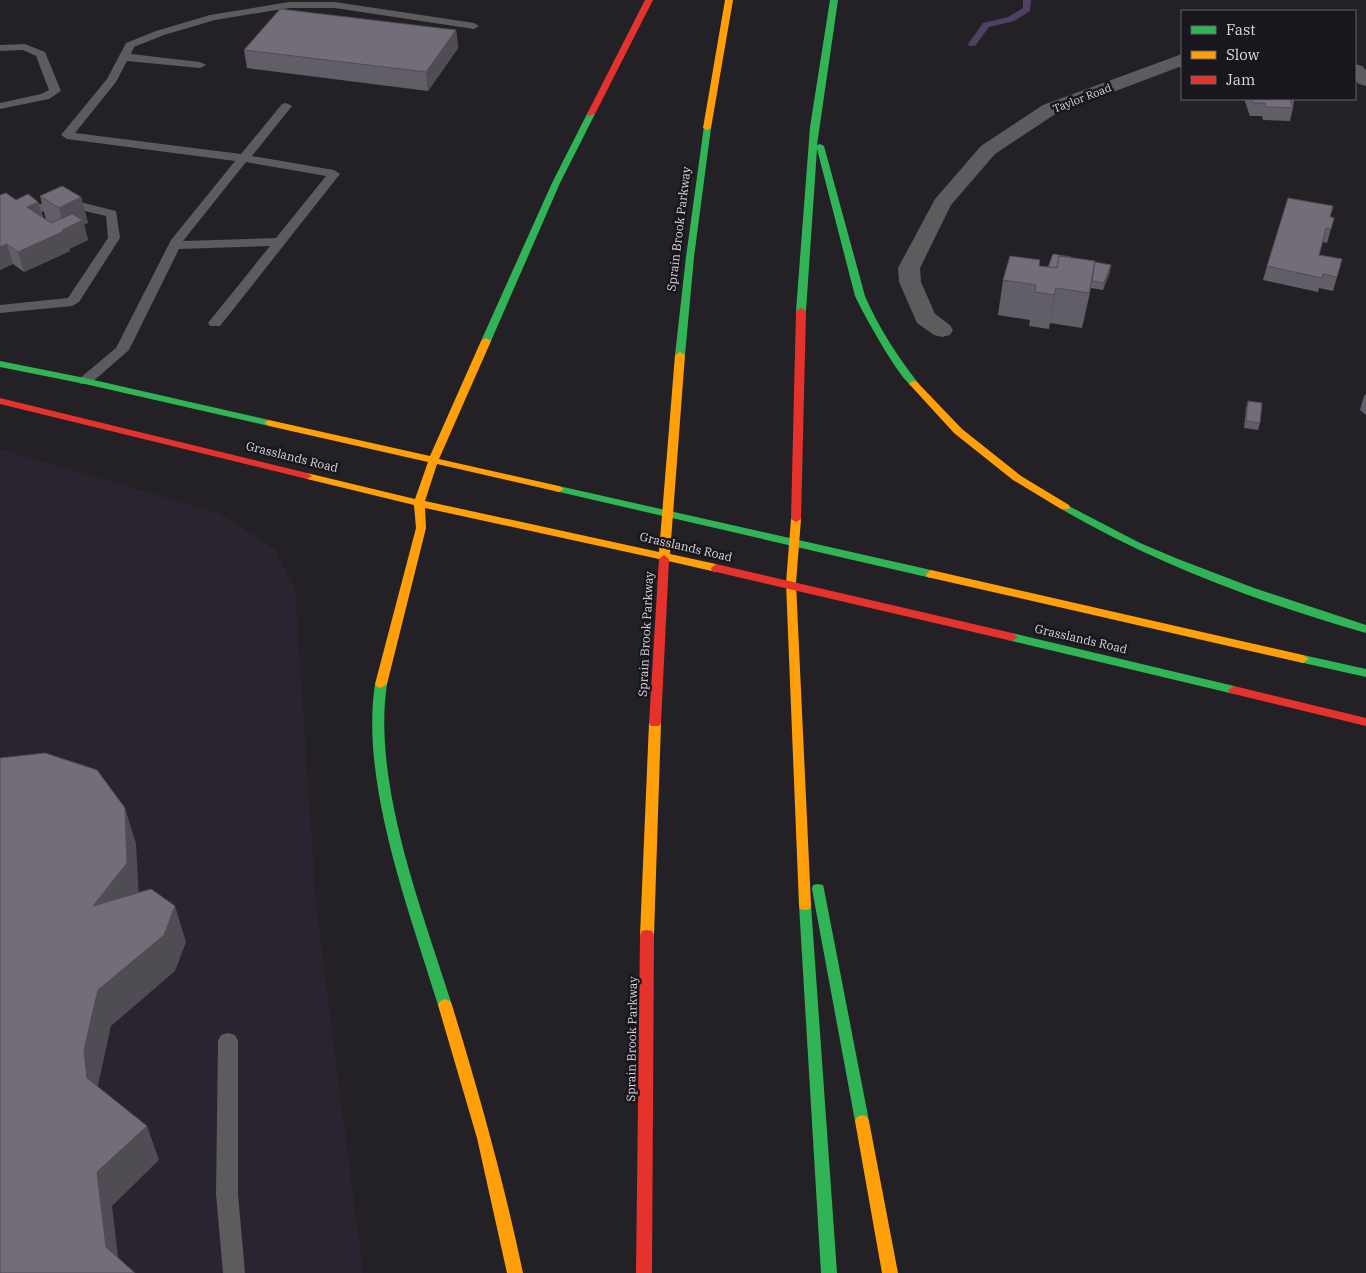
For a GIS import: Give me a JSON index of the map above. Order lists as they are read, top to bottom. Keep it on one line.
{"streets":{"main road":["Sprain Brook Parkway","Grasslands Road"],"street":["Taylor Road"]},"legend":["Fast","Slow","Jam"]}
